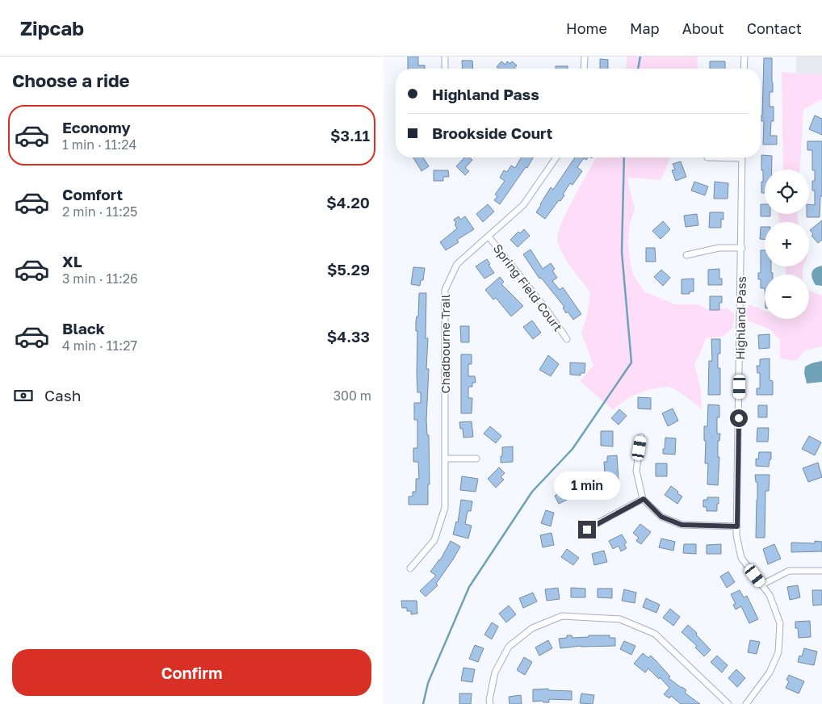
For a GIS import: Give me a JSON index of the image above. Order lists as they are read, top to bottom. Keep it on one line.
{"streets":{"street":["Spring Field Court","Highland Pass","Chadbourne Trail"]},"crossings":[["Spring Field Court","Chadbourne Trail"]],"page":{"header":"Zipcab","nav":["Home","Map","About","Contact"],"heading":"Choose a ride","banner":["Highland Pass","Brookside Court"],"list":[{"name":"Economy","note":"1 min · 11:24","value":"$3.11"},{"name":"Comfort","note":"2 min · 11:25","value":"$4.20"},{"name":"XL","note":"3 min · 11:26","value":"$5.29"},{"name":"Black","note":"4 min · 11:27","value":"$4.33"}],"map_buttons":["+","−"],"pay":["Cash","300 m"],"bubble":"1 min","buttons":"Confirm"}}
